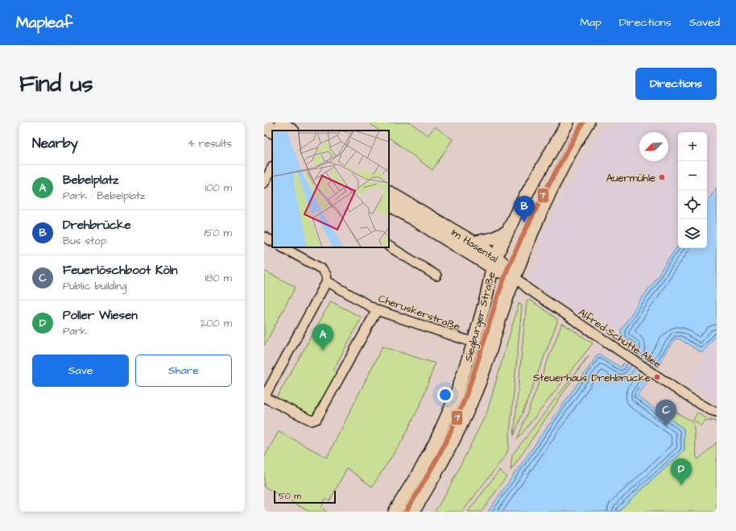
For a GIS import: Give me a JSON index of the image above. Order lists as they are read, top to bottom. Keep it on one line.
{"streets":{"main road":["Im Hasental","Siegburger Straße"],"street":["Cheruskerstraße","Alfred-Schütte-Allee"]},"crossings":[["Im Hasental","Siegburger Straße"],["Im Hasental","Alfred-Schütte-Allee"],["Cheruskerstraße","Siegburger Straße"],["Siegburger Straße","Alfred-Schütte-Allee"]],"places":["Auermühle","Steuerhaus Drehbrücke"],"lines":["transit line 7"],"scale_bar":"50 m","north":"bottom left","page":{"header":"Mapleaf","nav":["Map","Directions","Saved"],"buttons":["Directions",["Save","Share"]],"title":"Find us","heading":["Nearby","4 results"],"map_buttons":["+","−"],"list":[{"mark":"A","name":"Bebelplatz","note":"Park · Bebelplatz","value":"100 m"},{"mark":"B","name":"Drehbrücke","note":"Bus stop","value":"150 m"},{"mark":"C","name":"Feuerlöschboot Köln","note":"Public building","value":"180 m"},{"mark":"D","name":"Poller Wiesen","note":"Park","value":"200 m"}],"pins":["B","A","C","D"],"scale":"50 m"}}
